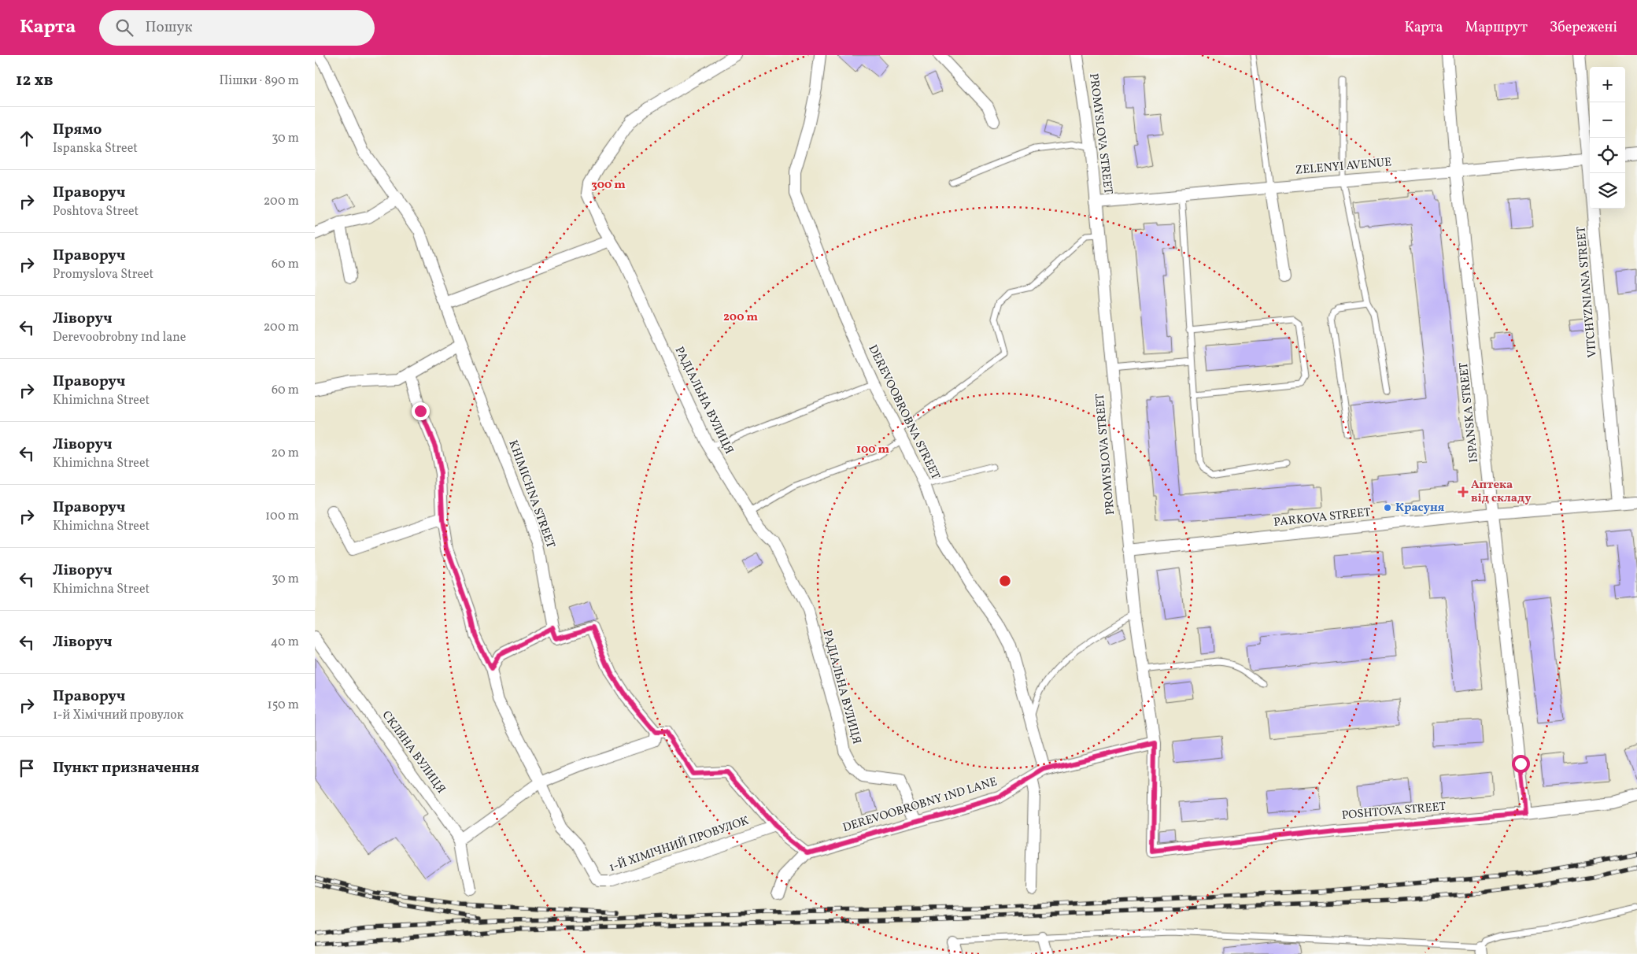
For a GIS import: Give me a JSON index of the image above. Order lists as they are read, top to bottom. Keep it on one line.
{"streets":{"street":["PROMYSLOVA STREET","ZELENYI AVENUE","VITCHYZNIANA STREET","РАДІАЛЬНА ВУЛИЦЯ","DEREVOOBROBNA STREET","ISPANSKA STREET","KHIMICHNA STREET","PARKOVA STREET","СКЛЯНА ВУЛИЦЯ","DEREVOOBROBNY 1ND LANE","POSHTOVA STREET","1-Й ХІМІЧНИЙ ПРОВУЛОК"]},"crossings":[["PROMYSLOVA STREET","ZELENYI AVENUE"],["PROMYSLOVA STREET","PARKOVA STREET"],["PROMYSLOVA STREET","DEREVOOBROBNY 1ND LANE"],["PROMYSLOVA STREET","POSHTOVA STREET"],["ZELENYI AVENUE","ISPANSKA STREET"],["VITCHYZNIANA STREET","PARKOVA STREET"],["РАДІАЛЬНА ВУЛИЦЯ","DEREVOOBROBNY 1ND LANE"],["DEREVOOBROBNA STREET","DEREVOOBROBNY 1ND LANE"],["ISPANSKA STREET","PARKOVA STREET"],["ISPANSKA STREET","POSHTOVA STREET"]],"places":{"health":["Аптека від складу"],"other":["Красуня"]},"page":{"header":"Карта","search":"Пошук","nav":["Карта","Маршрут","Збережені"],"heading":["12 хв","Пішки · 890 m"],"map_buttons":["+","−"],"list":[["Прямо","Ispanska Street","30 m"],["Праворуч","Poshtova Street","200 m"],["Праворуч","Promyslova Street","60 m"],["Ліворуч","Derevoobrobny 1nd lane","200 m"],["Праворуч","Khimichna Street","60 m"],["Ліворуч","Khimichna Street","20 m"],["Праворуч","Khimichna Street","100 m"],["Ліворуч","Khimichna Street","30 m"],["Ліворуч","40 m"],["Праворуч","1-й Хімічний провулок","150 m"],"Пункт призначення"]},"rings":["300 m","200 m","100 m"]}
